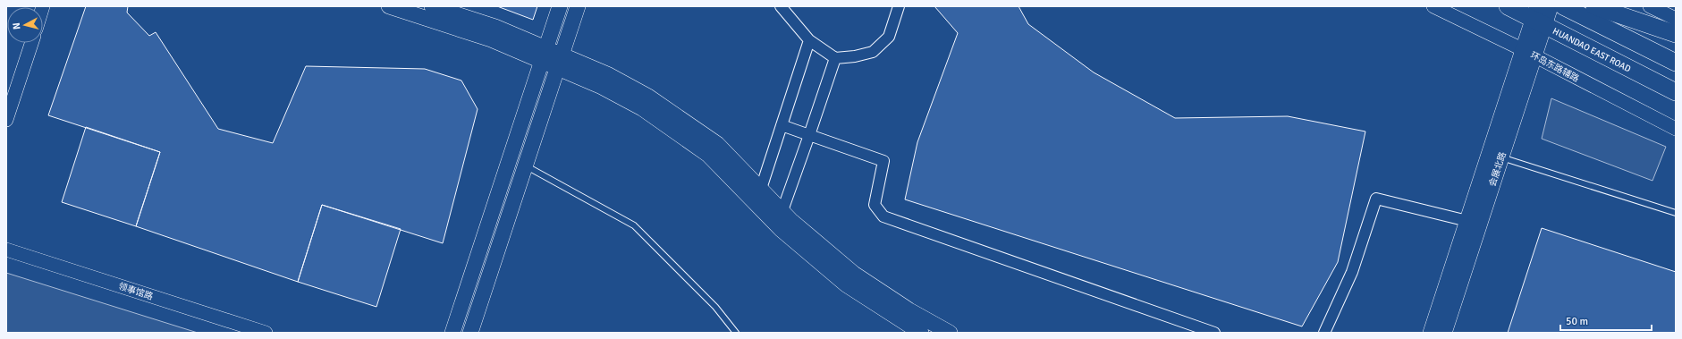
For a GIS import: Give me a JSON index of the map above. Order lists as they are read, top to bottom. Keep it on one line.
{"streets":{"main road":["HUANDAO EAST ROAD","会展北路"],"street":["环岛东路辅路","领事馆路"]},"crossings":[["HUANDAO EAST ROAD","会展北路"],["环岛东路辅路","会展北路"]],"scale_bar":"50 m","north":"left"}
